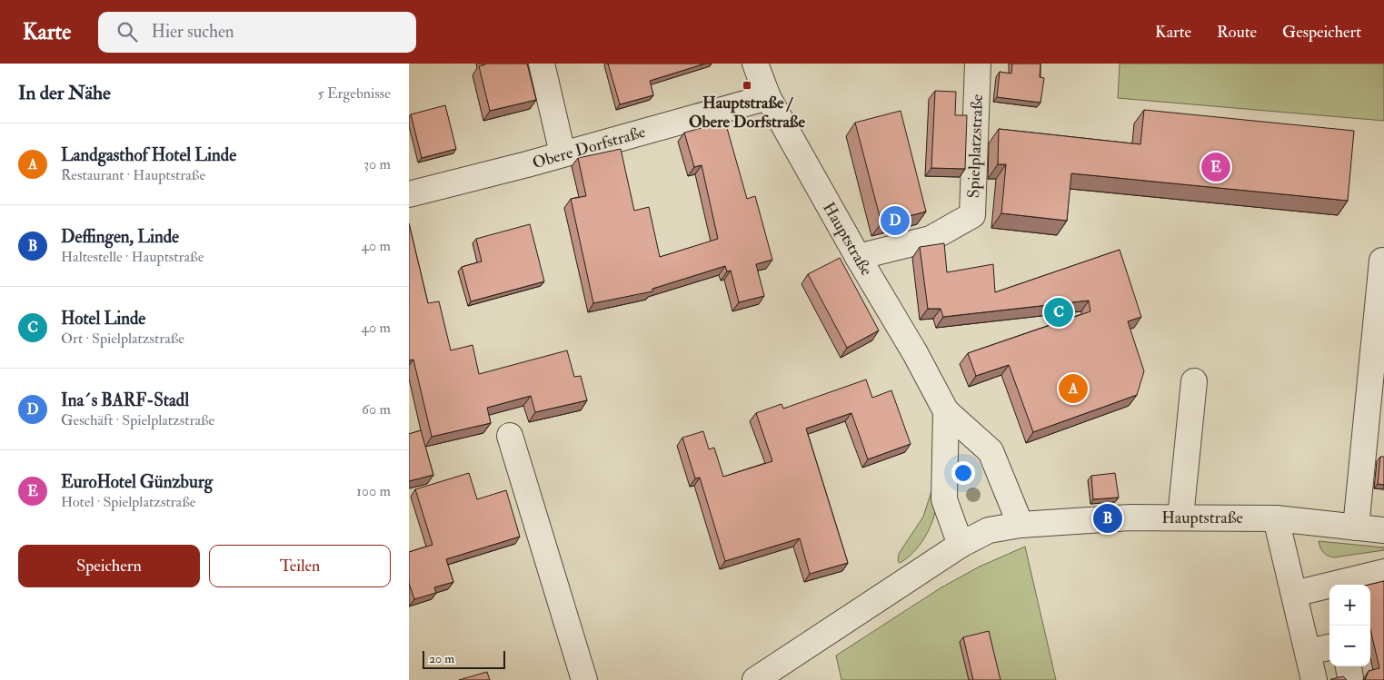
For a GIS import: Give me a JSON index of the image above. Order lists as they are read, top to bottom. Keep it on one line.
{"streets":{"street":["Spielplatzstraße","Obere Dorfstraße","Hauptstraße"]},"crossings":[["Spielplatzstraße","Hauptstraße"],["Obere Dorfstraße","Hauptstraße"]],"places":{"transit":["Hauptstraße / Obere Dorfstraße"]},"scale_bar":"20 m","page":{"header":"Karte","search":"Hier suchen","nav":["Karte","Route","Gespeichert"],"heading":["In der Nähe","5 Ergebnisse"],"list":[{"mark":"A","name":"Landgasthof Hotel Linde","note":"Restaurant · Hauptstraße","value":"30 m"},{"mark":"B","name":"Deffingen, Linde","note":"Haltestelle · Hauptstraße","value":"40 m"},{"mark":"C","name":"Hotel Linde","note":"Ort · Spielplatzstraße","value":"40 m"},{"mark":"D","name":"Ina´s BARF-Stadl","note":"Geschäft · Spielplatzstraße","value":"60 m"},{"mark":"E","name":"EuroHotel Günzburg","note":"Hotel · Spielplatzstraße","value":"100 m"}],"pins":["E","D","C","A","B"],"buttons":["Speichern","Teilen"],"map_buttons":["+","−"],"scale":"20 m"}}
